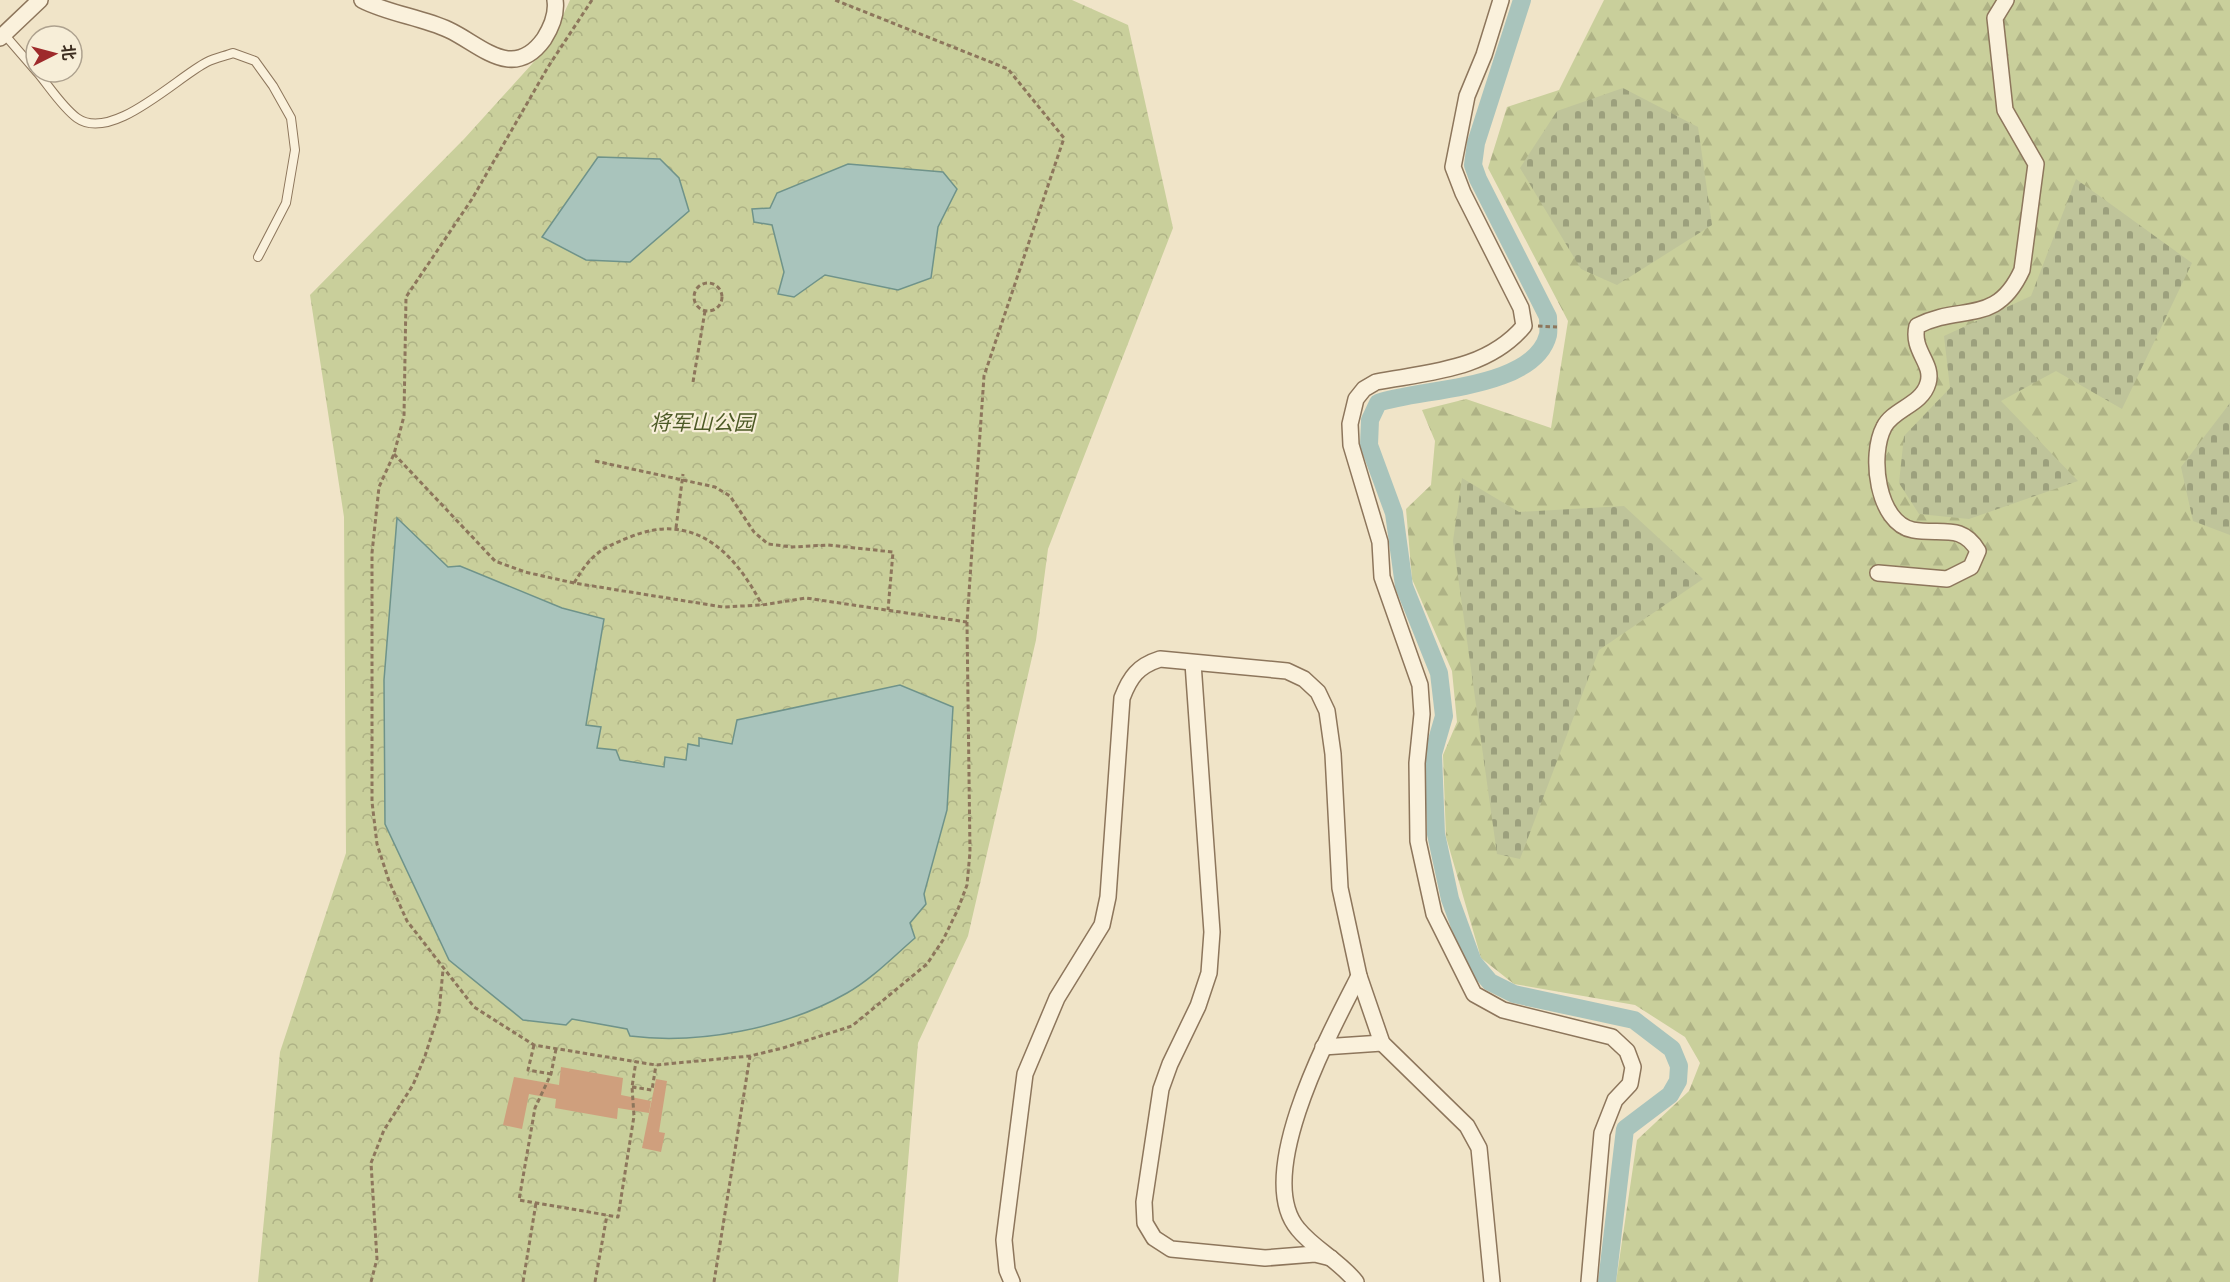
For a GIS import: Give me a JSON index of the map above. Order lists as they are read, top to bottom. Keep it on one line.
{"parks":["将军山公园"],"north":"right"}
